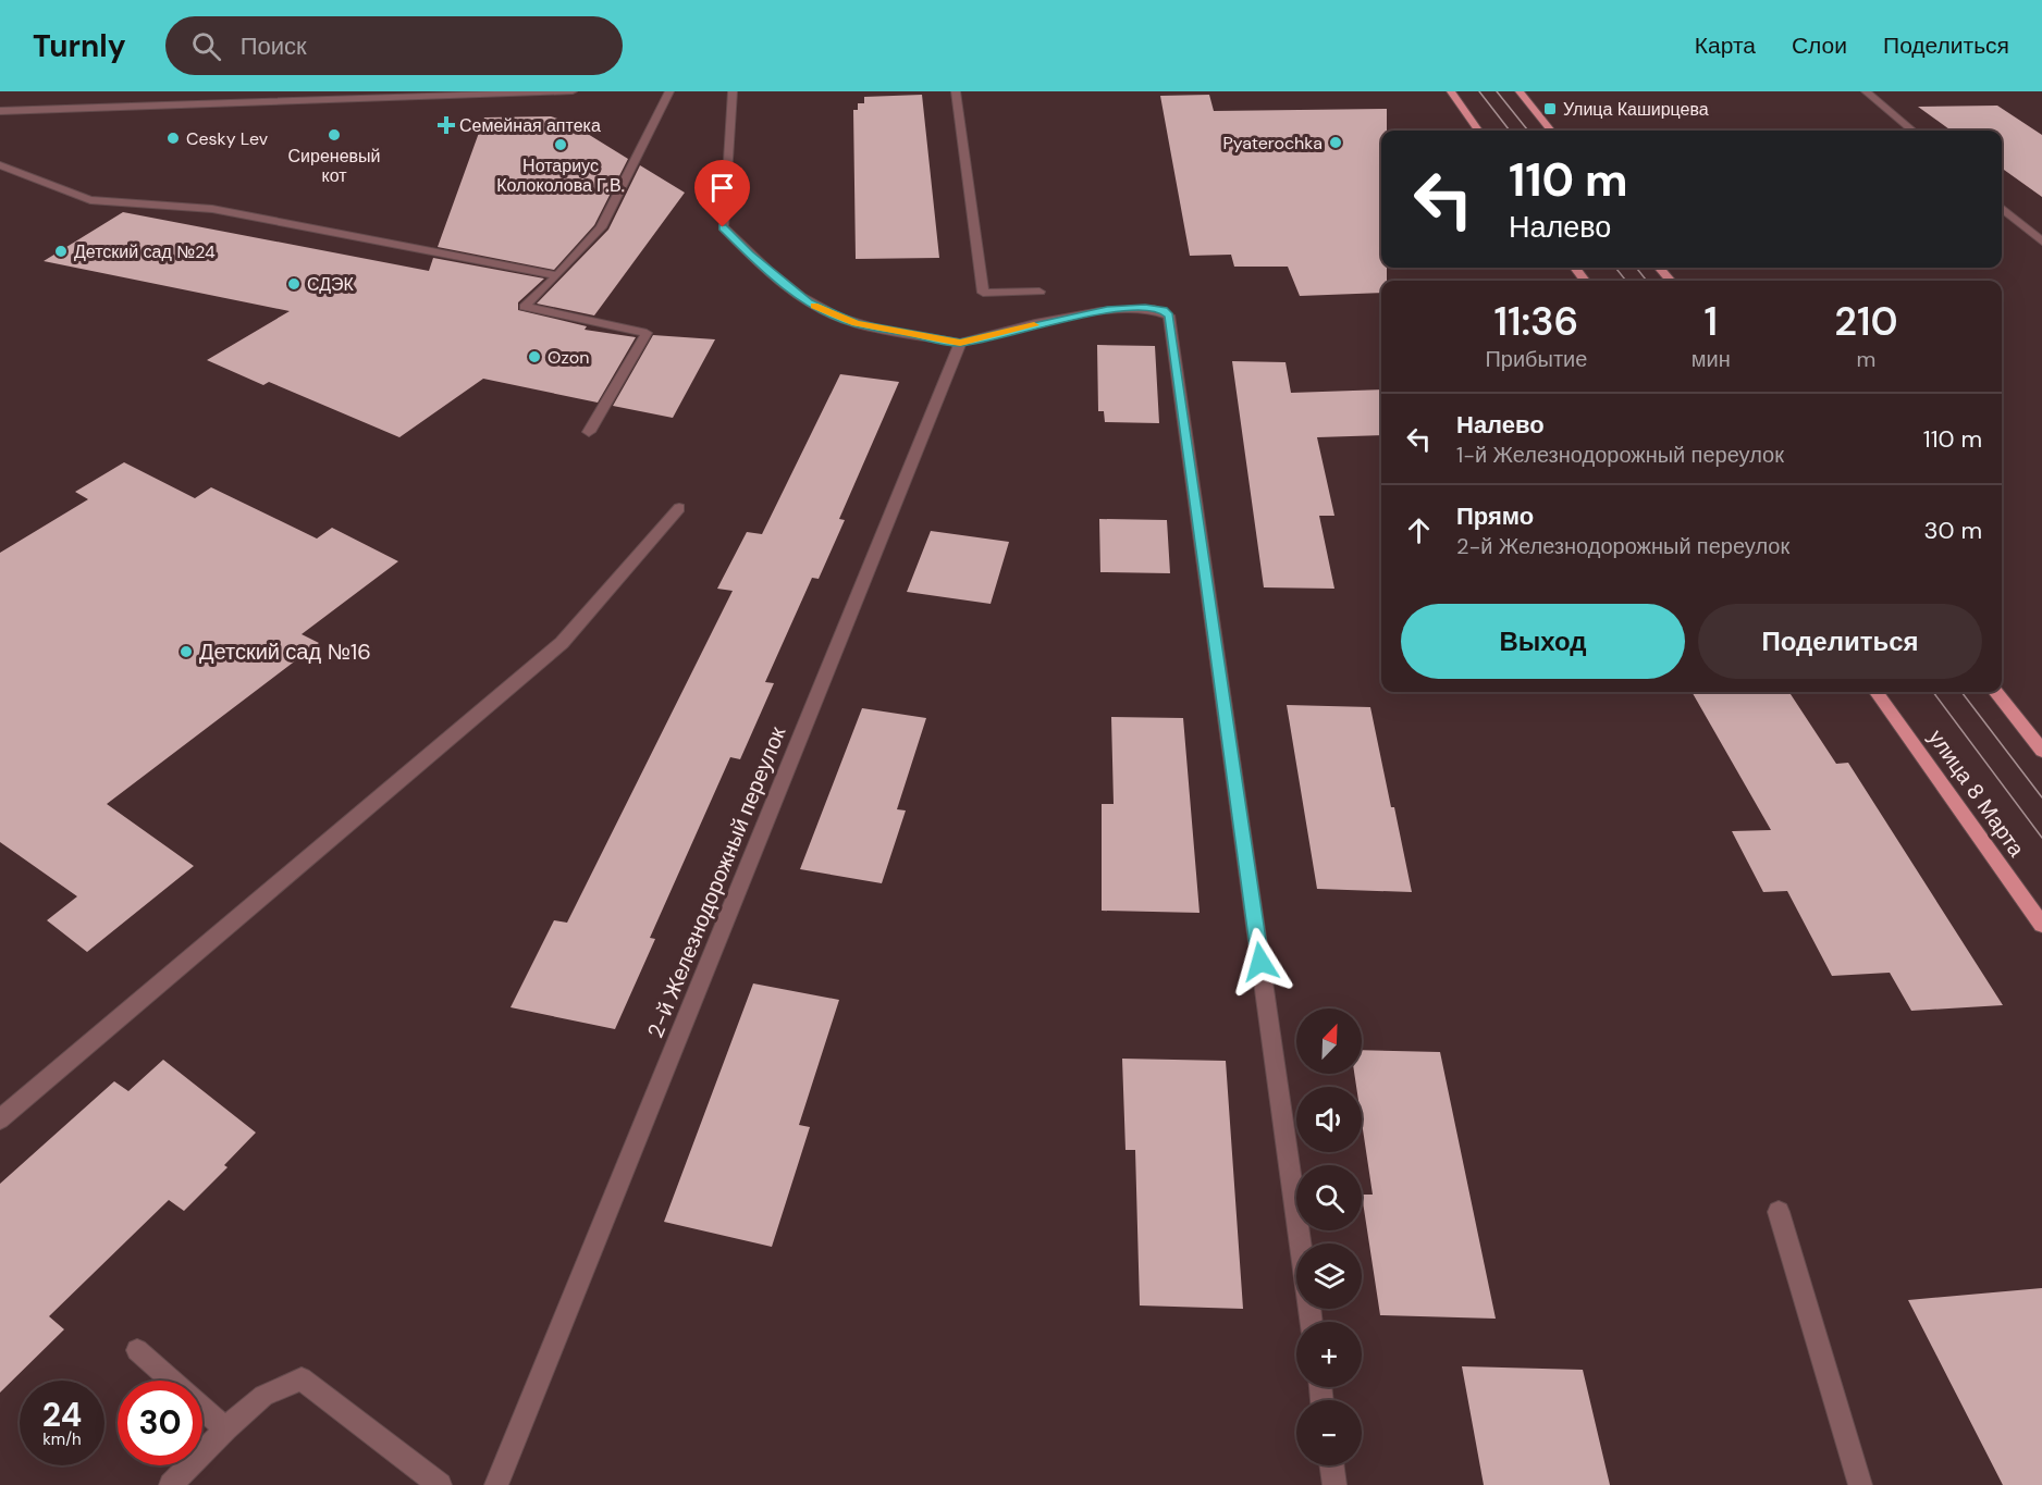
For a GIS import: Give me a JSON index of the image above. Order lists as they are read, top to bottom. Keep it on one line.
{"streets":{"main road":["улица 8 Марта"],"street":["2-й Железнодорожный переулок"]},"places":{"transit":["Улица Каширцева"],"health":["Семейная аптека"],"other":["Сиреневый кот","Cesky Lev","Pyaterochka","Нотариус Колоколова Г.В.","Детский сад №24","СДЭК","Ozon","Детский сад №16"]},"north":"top right","page":{"header":"Turnly","search":"Поиск","nav":["Карта","Слои","Поделиться"],"turn":["110 m","Налево"],"eta":["11:36","Прибытие","1","мин","210","m"],"list":[{"name":"Налево","note":"1-й Железнодорожный переулок","value":"110 m"},{"name":"Прямо","note":"2-й Железнодорожный переулок","value":"30 m"}],"buttons":["Выход","Поделиться"],"map_buttons":["+","−"],"speed":"24 km/h","limit":"30"}}
